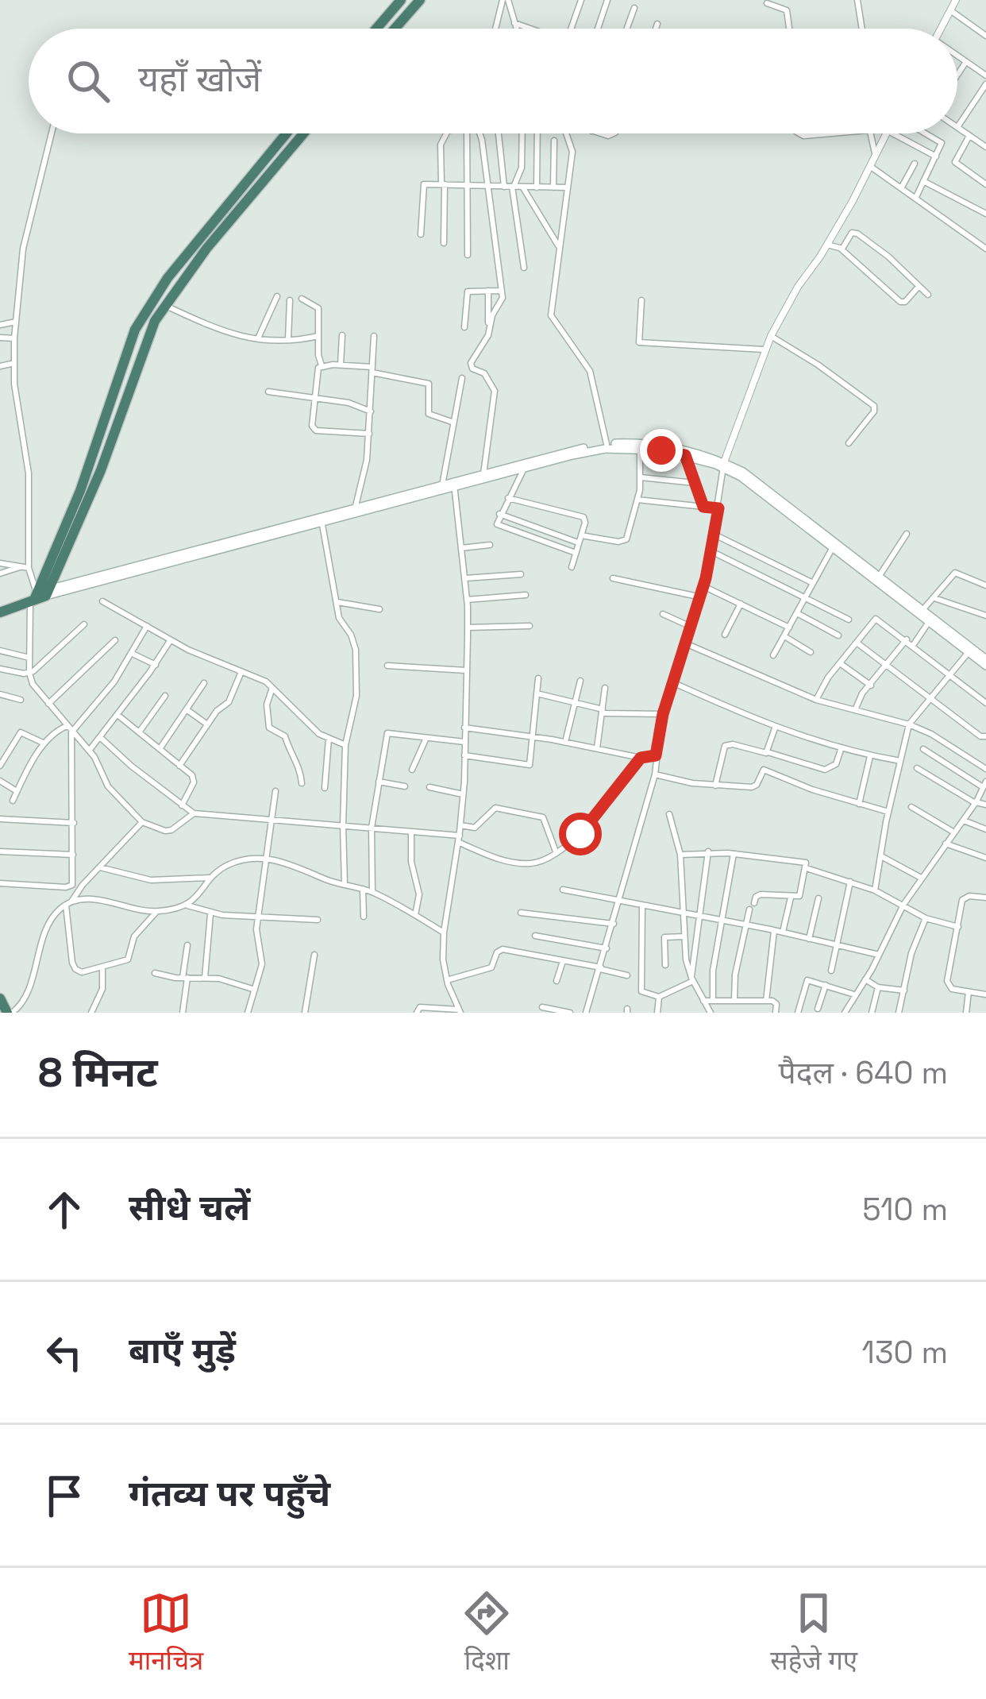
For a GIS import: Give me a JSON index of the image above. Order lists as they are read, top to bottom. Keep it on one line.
{"page":{"search":"यहाँ खोजें","heading":["8 मिनट","पैदल · 640 m"],"list":[["सीधे चलें","510 m"],["बाएँ मुड़ें","130 m"],"गंतव्य पर पहुँचे"],"nav":["मानचित्र","दिशा","सहेजे गए"]}}
